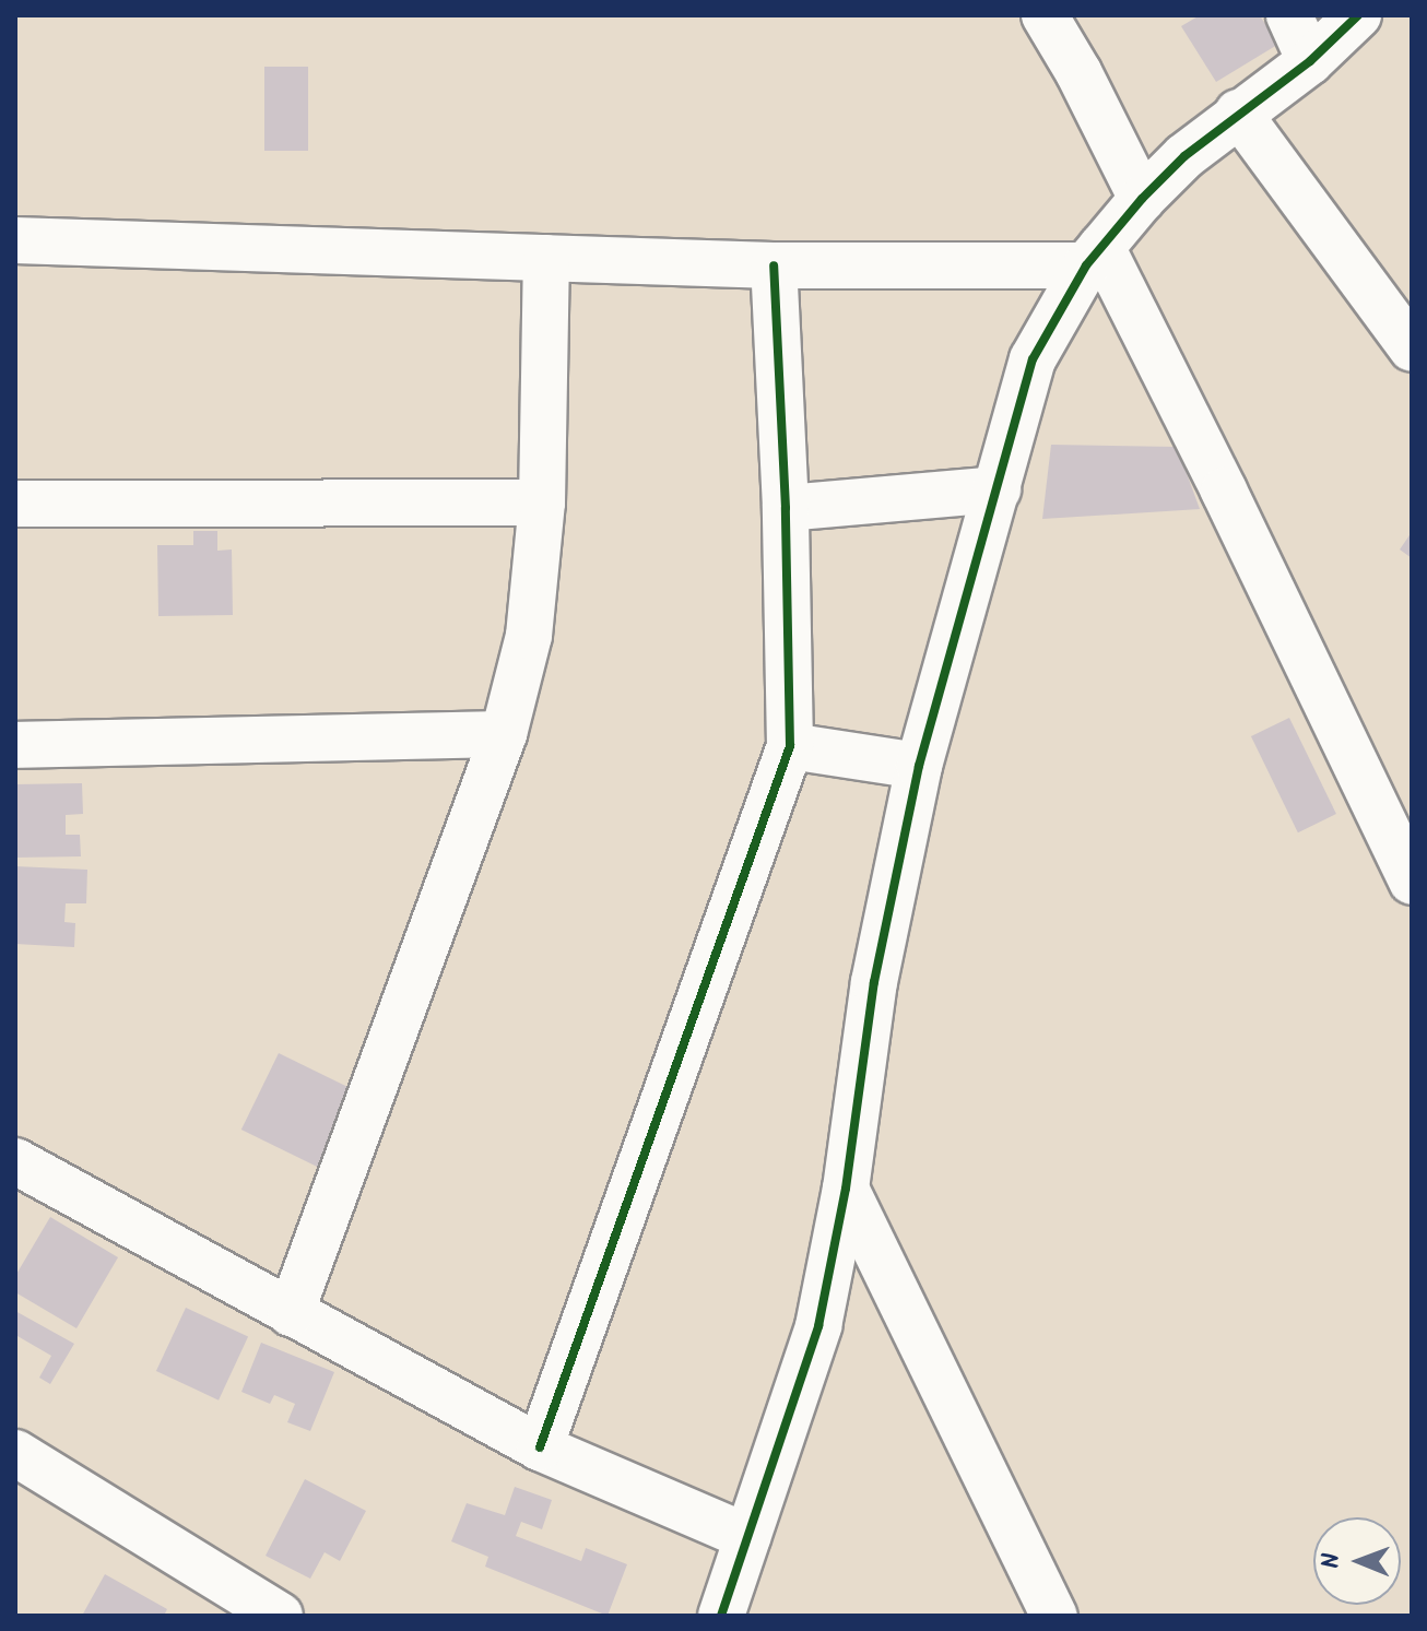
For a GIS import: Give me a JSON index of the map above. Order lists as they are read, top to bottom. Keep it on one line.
{"north":"left"}
